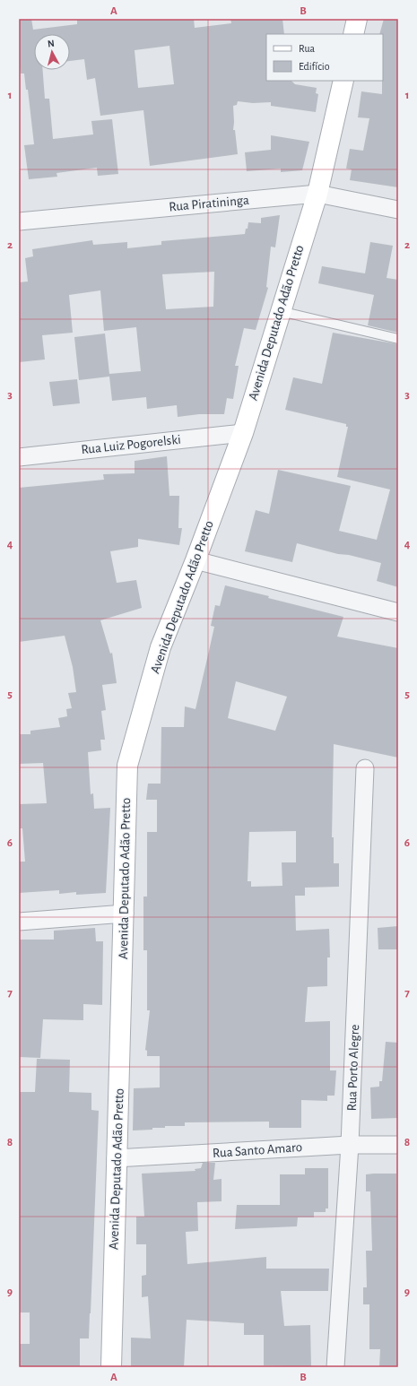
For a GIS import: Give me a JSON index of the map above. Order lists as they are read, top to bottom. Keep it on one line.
{"streets":{"street":["Rua Piratininga","Avenida Deputado Adão Pretto","Rua Luiz Pogorelski","Rua Porto Alegre","Rua Santo Amaro"]},"crossings":[["Rua Piratininga","Avenida Deputado Adão Pretto"],["Avenida Deputado Adão Pretto","Rua Luiz Pogorelski"],["Avenida Deputado Adão Pretto","Rua Santo Amaro"],["Rua Porto Alegre","Rua Santo Amaro"]],"legend":["Rua","Edifício"],"north":"top","grid":{"columns":["A","B"],"rows":["1","2","3","4","5","6","7","8","9"]}}
